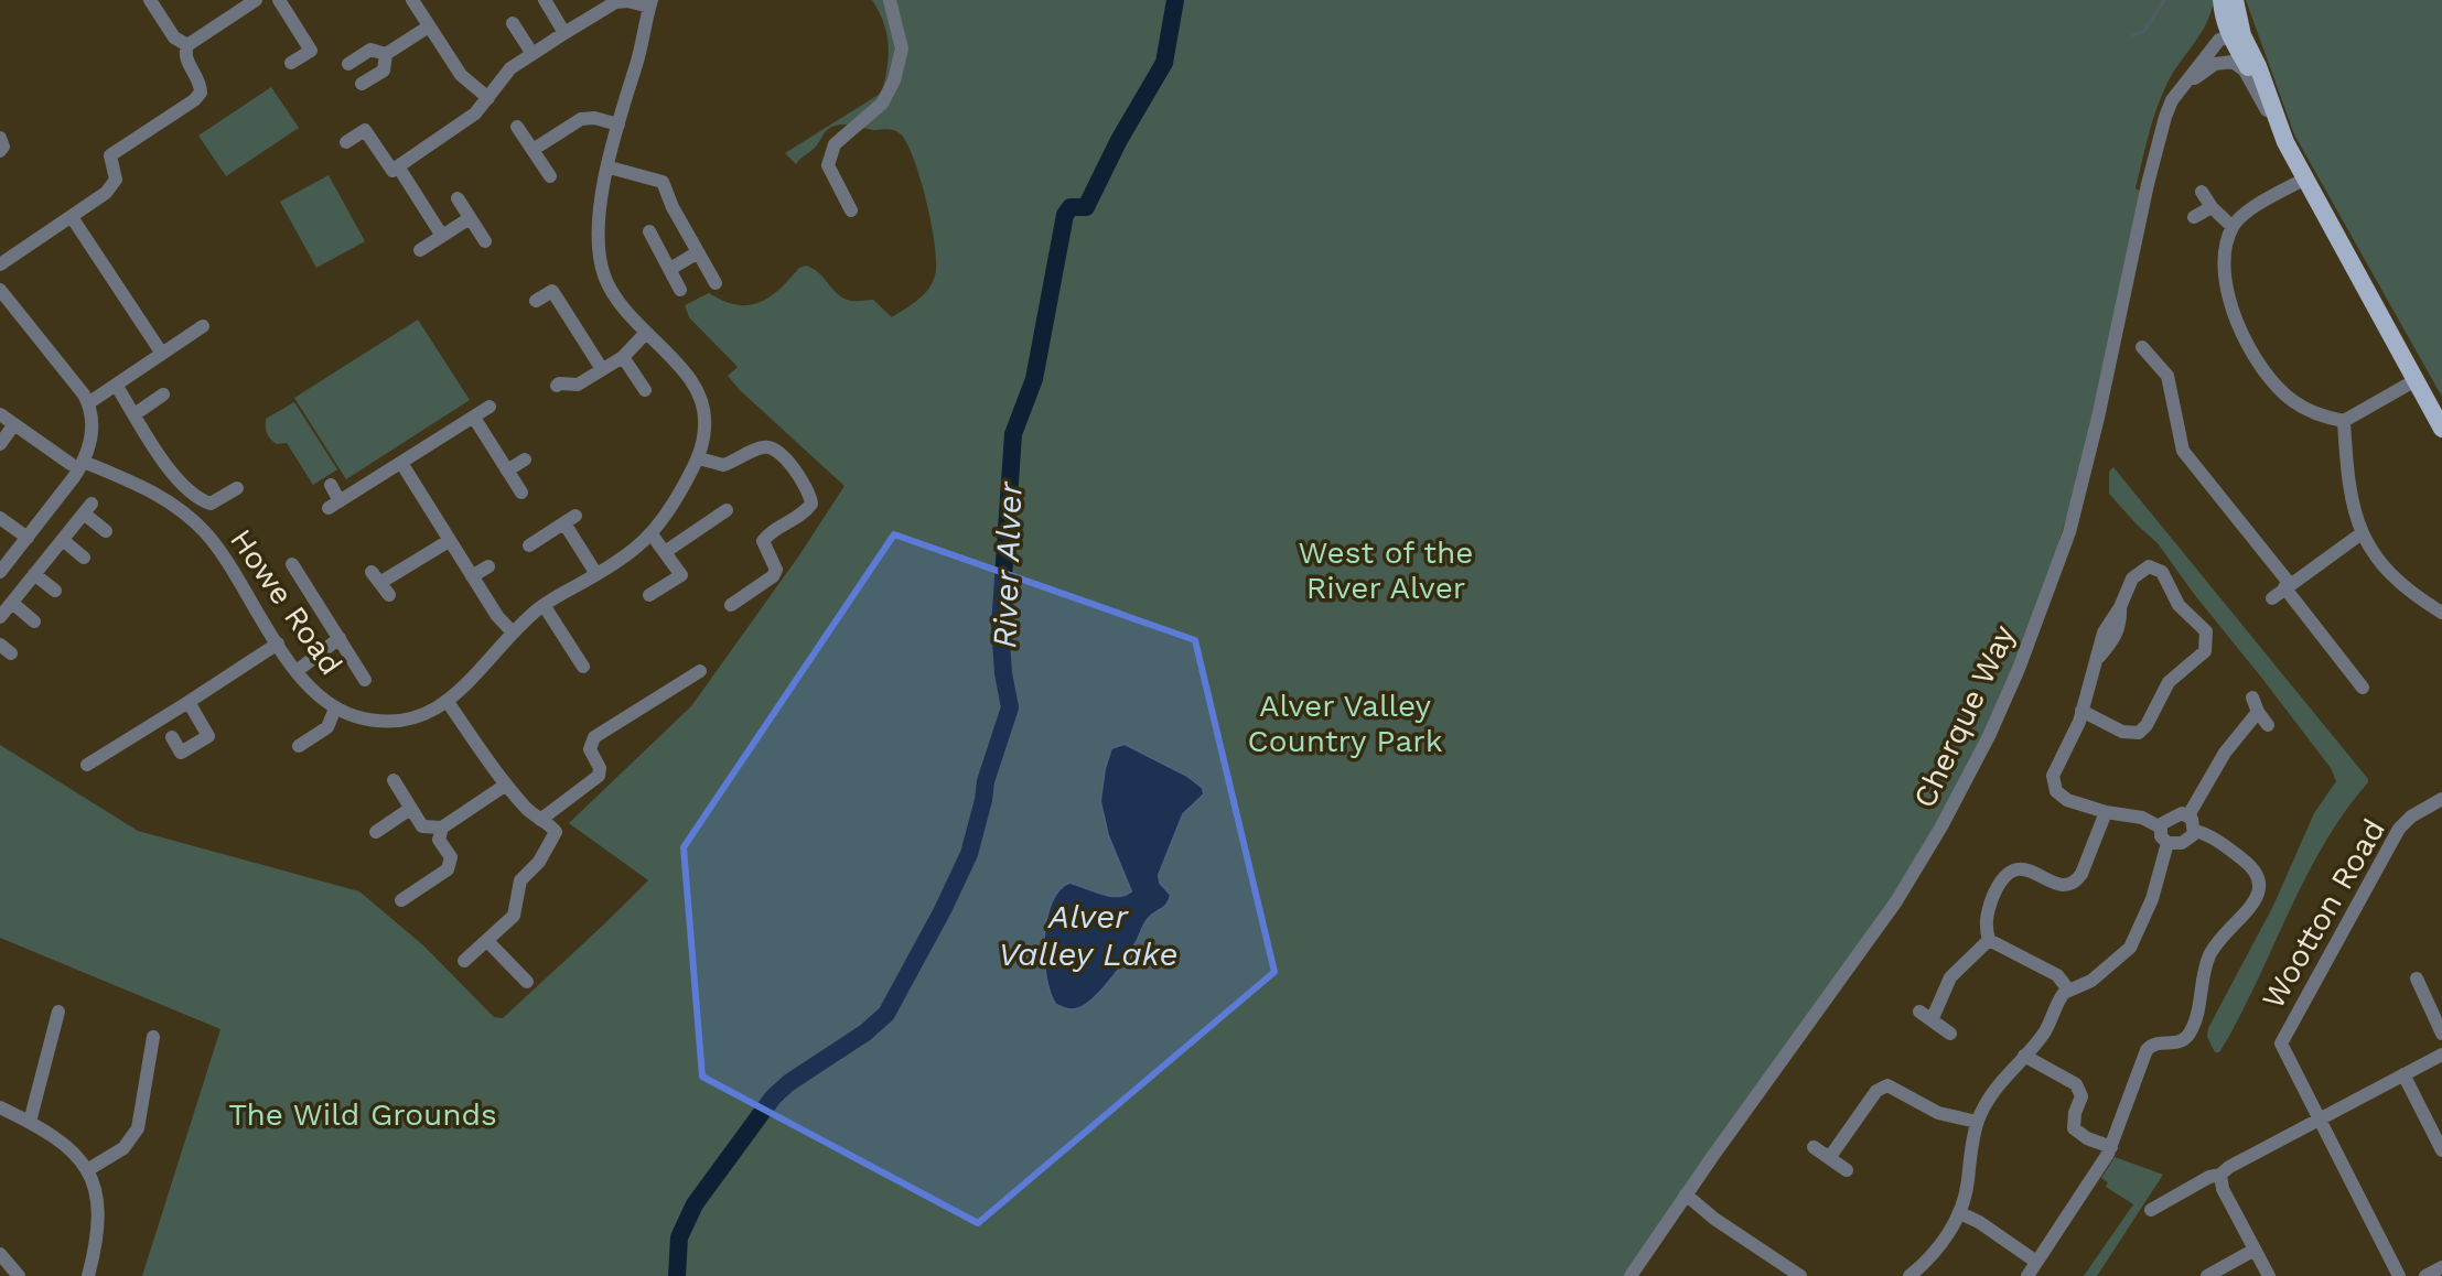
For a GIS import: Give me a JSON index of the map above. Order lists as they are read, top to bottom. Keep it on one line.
{"streets":{"street":["Howe Road","Cherque Way","Wootton Road"]},"water":["River Alver","Alver Valley Lake"],"parks":["West of the River Alver","Alver Valley Country Park","The Wild Grounds"]}
